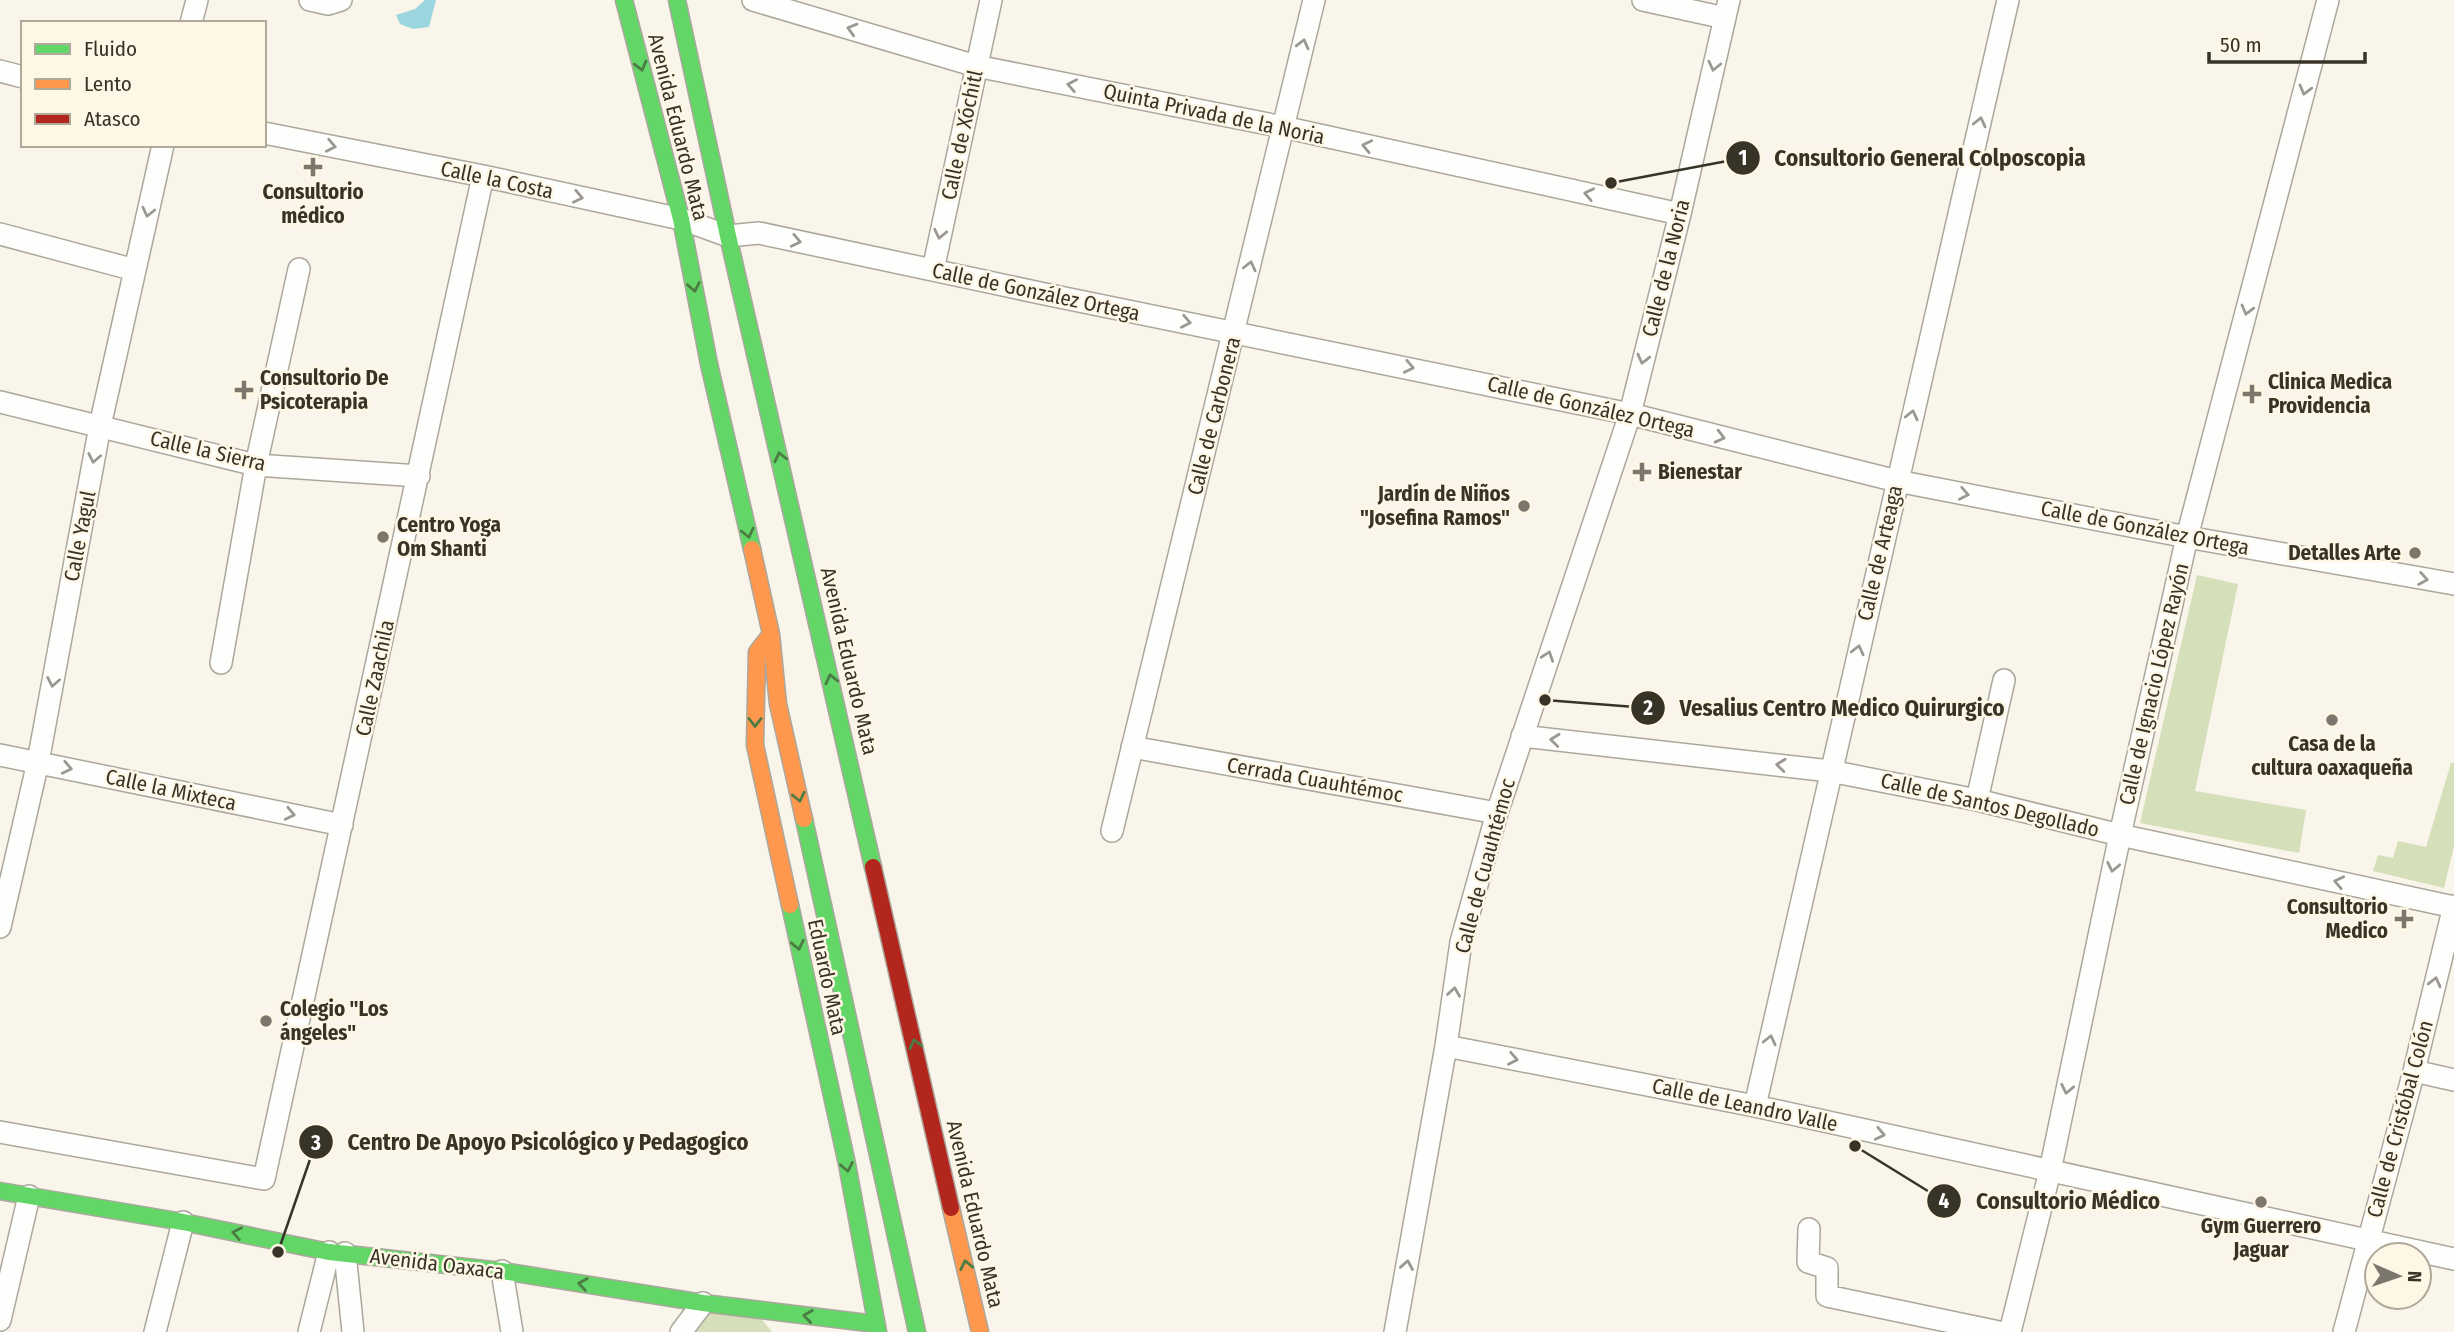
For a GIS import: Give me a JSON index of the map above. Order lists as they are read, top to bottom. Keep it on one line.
{"streets":{"main road":["Avenida Eduardo Mata","Eduardo Mata","Avenida Oaxaca"],"street":["Quinta Privada de la Noria","Calle de Xóchitl","Calle la Costa","Calle de la Noria","Calle de González Ortega","Calle de Carbonera","Calle la Sierra","Calle Yagul","Calle de Arteaga","Calle Zaachila","Calle de Ignacio López Rayón","Cerrada Cuauhtémoc","Calle la Mixteca","Calle de Santos Degollado","Calle de Cuauhtémoc","Calle de Leandro Valle","Calle de Cristóbal Colón"]},"crossings":[["Quinta Privada de la Noria","Calle de Xóchitl"],["Quinta Privada de la Noria","Calle de la Noria"],["Quinta Privada de la Noria","Calle de Carbonera"],["Avenida Eduardo Mata","Calle la Costa"],["Avenida Eduardo Mata","Calle de González Ortega"],["Avenida Eduardo Mata","Eduardo Mata"],["Calle de Xóchitl","Calle de González Ortega"],["Calle la Costa","Calle de González Ortega"],["Calle la Costa","Calle Zaachila"],["Calle de la Noria","Calle de González Ortega"],["Calle de la Noria","Calle de Cuauhtémoc"],["Calle de González Ortega","Calle de Carbonera"],["Calle de González Ortega","Calle de Arteaga"],["Calle de González Ortega","Calle de Ignacio López Rayón"],["Calle de González Ortega","Calle de Cuauhtémoc"],["Calle de Carbonera","Cerrada Cuauhtémoc"],["Calle la Sierra","Calle Yagul"],["Calle la Sierra","Calle Zaachila"],["Calle Yagul","Calle la Mixteca"],["Calle de Arteaga","Calle de Santos Degollado"],["Calle de Arteaga","Calle de Leandro Valle"],["Calle Zaachila","Calle la Mixteca"],["Calle de Ignacio López Rayón","Calle de Santos Degollado"],["Calle de Ignacio López Rayón","Calle de Leandro Valle"],["Cerrada Cuauhtémoc","Calle de Cuauhtémoc"],["Calle de Santos Degollado","Calle de Cuauhtémoc"],["Calle de Santos Degollado","Calle de Cristóbal Colón"],["Calle de Cuauhtémoc","Calle de Leandro Valle"],["Eduardo Mata","Avenida Oaxaca"],["Calle de Leandro Valle","Calle de Cristóbal Colón"]],"one_way":["Quinta Privada de la Noria","Calle de Xóchitl","Calle la Costa","Calle de la Noria","Calle de González Ortega","Calle de Carbonera","Calle de Arteaga","Calle de Ignacio López Rayón","Calle la Mixteca","Calle de Santos Degollado","Calle de Cuauhtémoc","Eduardo Mata","Calle de Leandro Valle","Calle de Cristóbal Colón","Avenida Oaxaca"],"places":{"health":["Consultorio médico","Consultorio De Psicoterapia","Clinica Medica Providencia","Bienestar","Consultorio Medico"],"other":["Consultorio General Colposcopia","Jardín de Niños \"Josefina Ramos\"","Centro Yoga Om Shanti","Detalles Arte","Vesalius Centro Medico Quirurgico","Casa de la cultura oaxaqueña","Colegio \"Los ángeles\"","Consultorio Médico","Gym Guerrero Jaguar","Centro De Apoyo Psicológico y Pedagogico"]},"legend":["Fluido","Lento","Atasco"],"scale_bar":"50 m","north":"right"}
